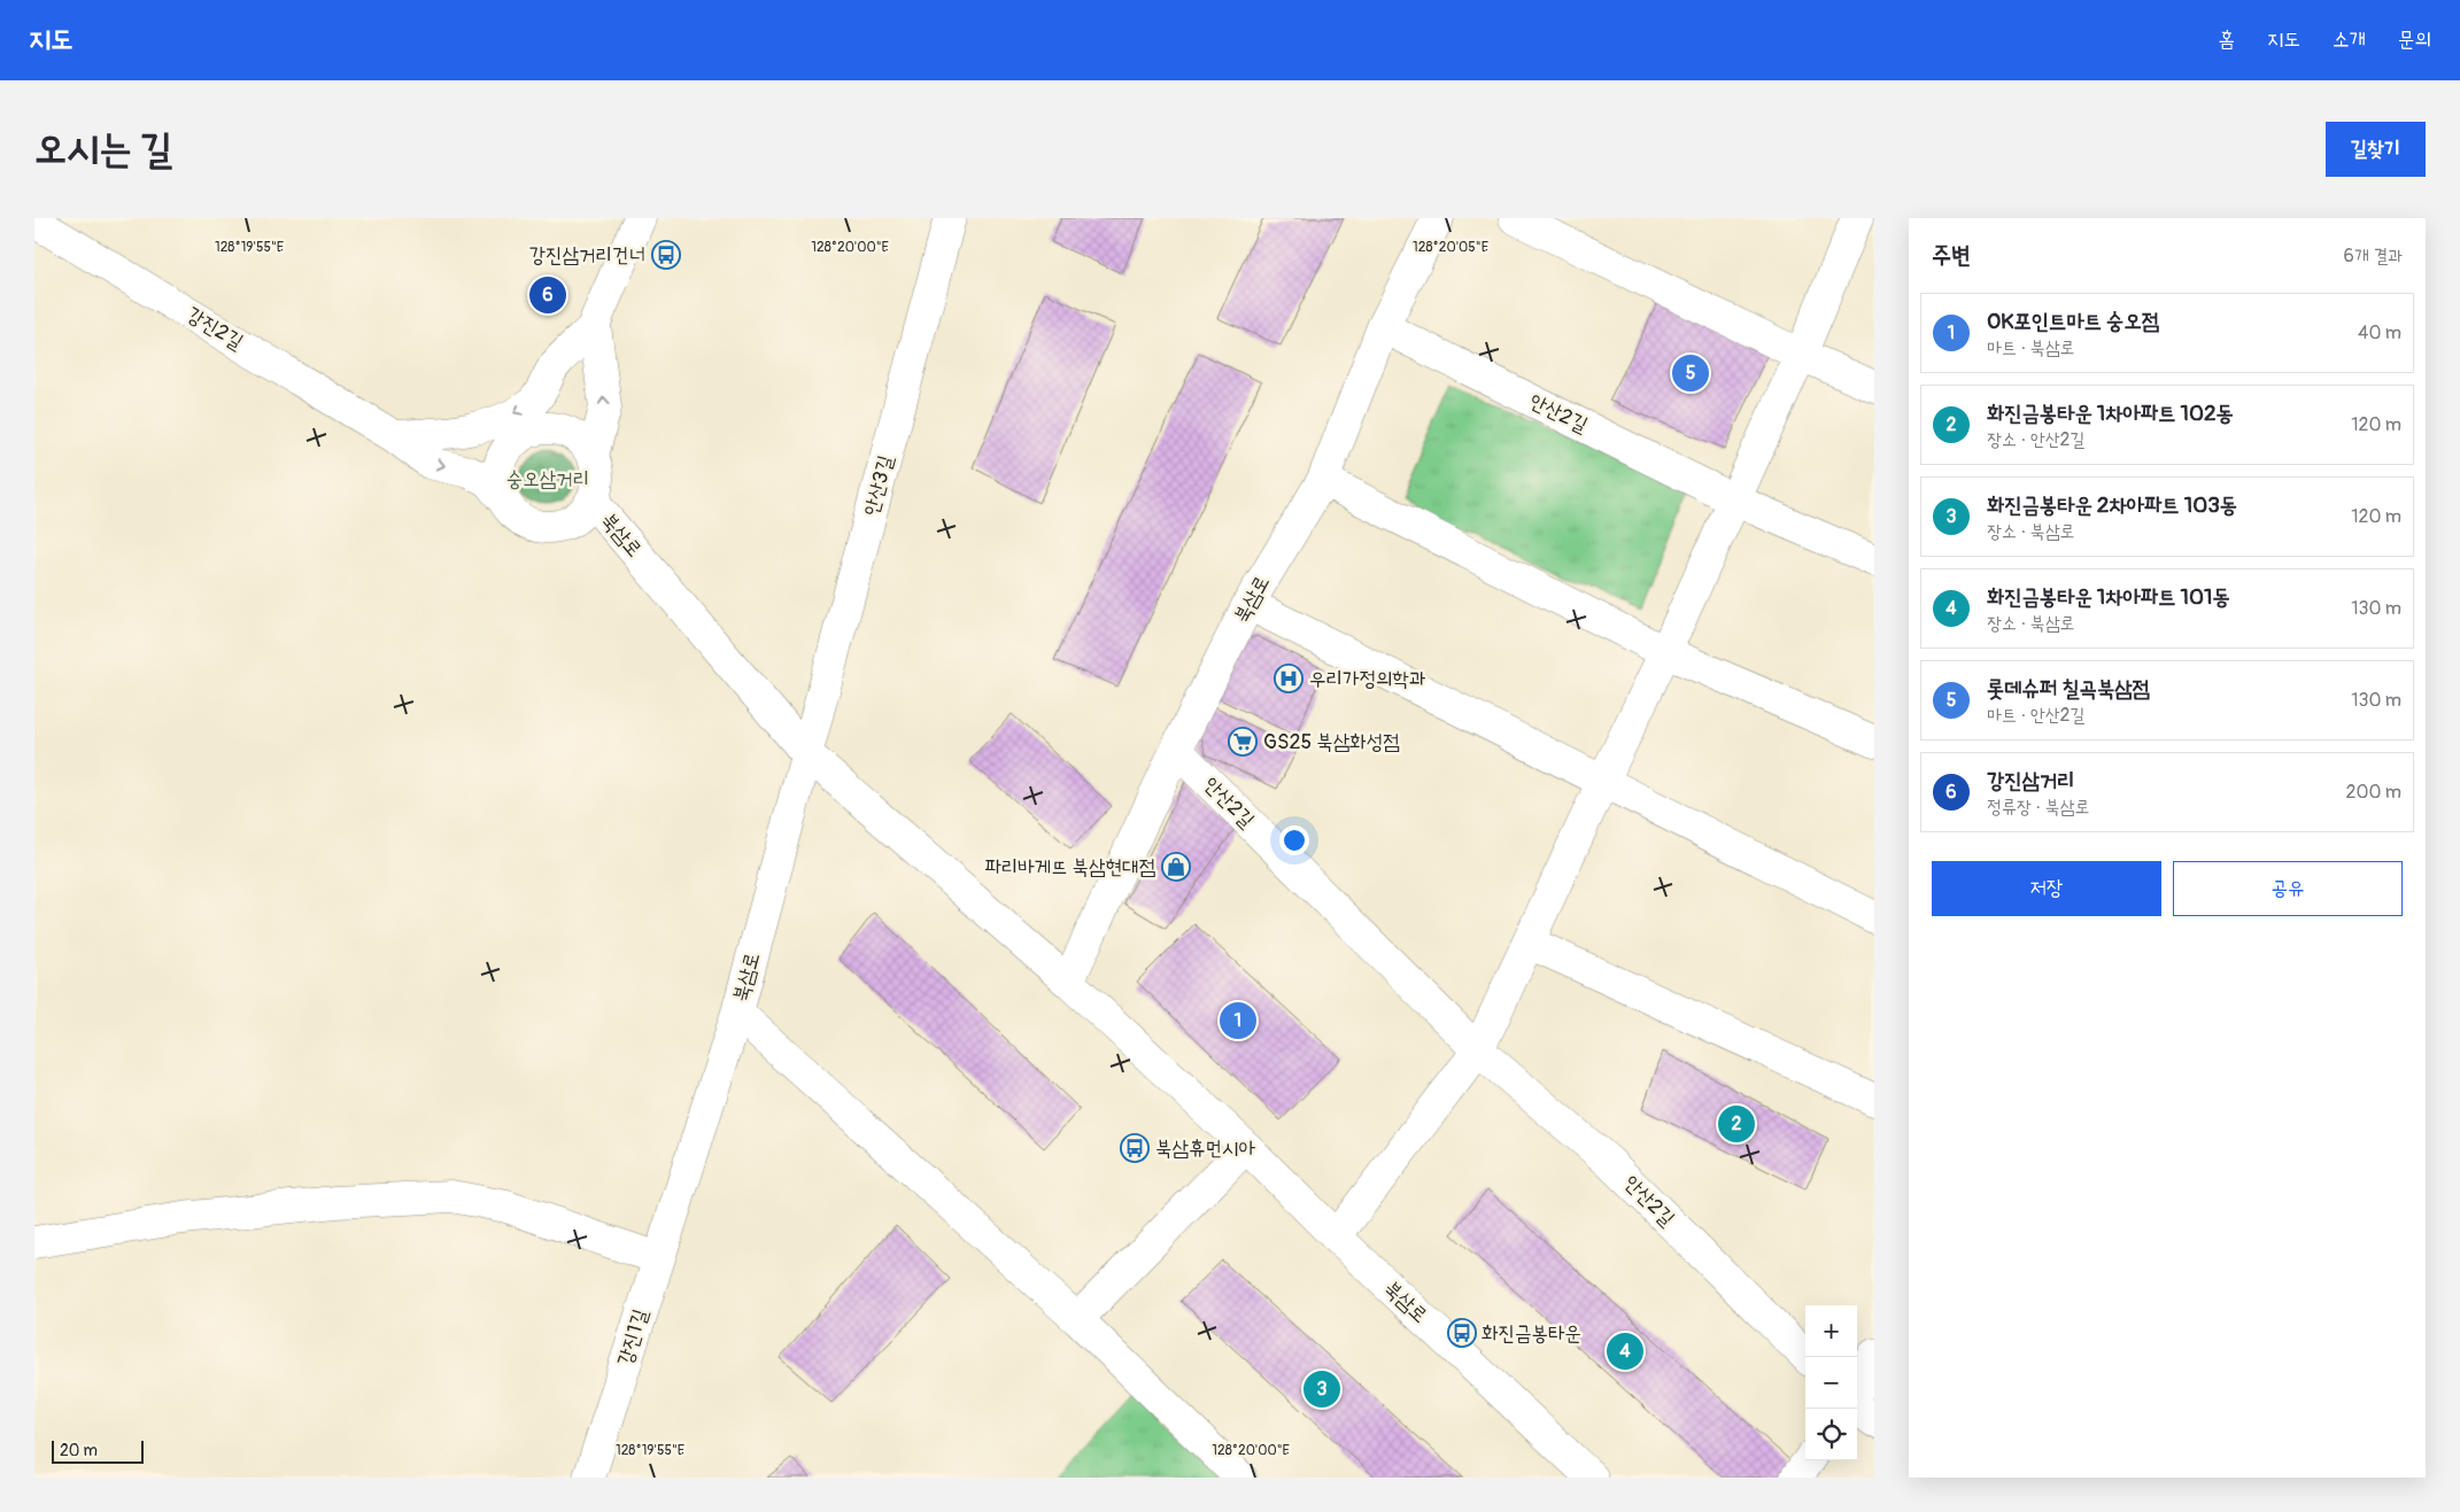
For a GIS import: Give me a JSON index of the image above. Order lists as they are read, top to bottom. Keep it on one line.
{"streets":{"street":["강진2길","안산2길","안산3길","북삼로","강진1길"]},"crossings":[["강진2길","북삼로"],["안산2길","북삼로"],["안산3길","북삼로"],["북삼로","강진1길"]],"parks":["숭오삼거리"],"places":{"bus stop":["강진삼거리건너","북삼휴먼시아","화진금봉타운"],"hospital":["우리가정의학과"],"supermarket":["GS25 북삼화성점"],"shop":["파리바게뜨 북삼현대점"]},"scale_bar":"20 m","page":{"header":"지도","nav":["홈","지도","소개","문의"],"buttons":["길찾기",["저장","공유"]],"title":"오시는 길","heading":["주변","6개 결과"],"pins":["6","5","1","2","4","3"],"list":[{"mark":"1","name":"OK포인트마트 숭오점","note":"마트 · 북삼로","value":"40 m"},{"mark":"2","name":"화진금봉타운 1차아파트 102동","note":"장소 · 안산2길","value":"120 m"},{"mark":"3","name":"화진금봉타운 2차아파트 103동","note":"장소 · 북삼로","value":"120 m"},{"mark":"4","name":"화진금봉타운 1차아파트 101동","note":"장소 · 북삼로","value":"130 m"},{"mark":"5","name":"롯데슈퍼 칠곡북삼점","note":"마트 · 안산2길","value":"130 m"},{"mark":"6","name":"강진삼거리","note":"정류장 · 북삼로","value":"200 m"}],"map_buttons":["+","−"],"scale":"20 m"},"coordinates":["128°19'55\"E","128°20'00\"E","128°20'05\"E"]}
